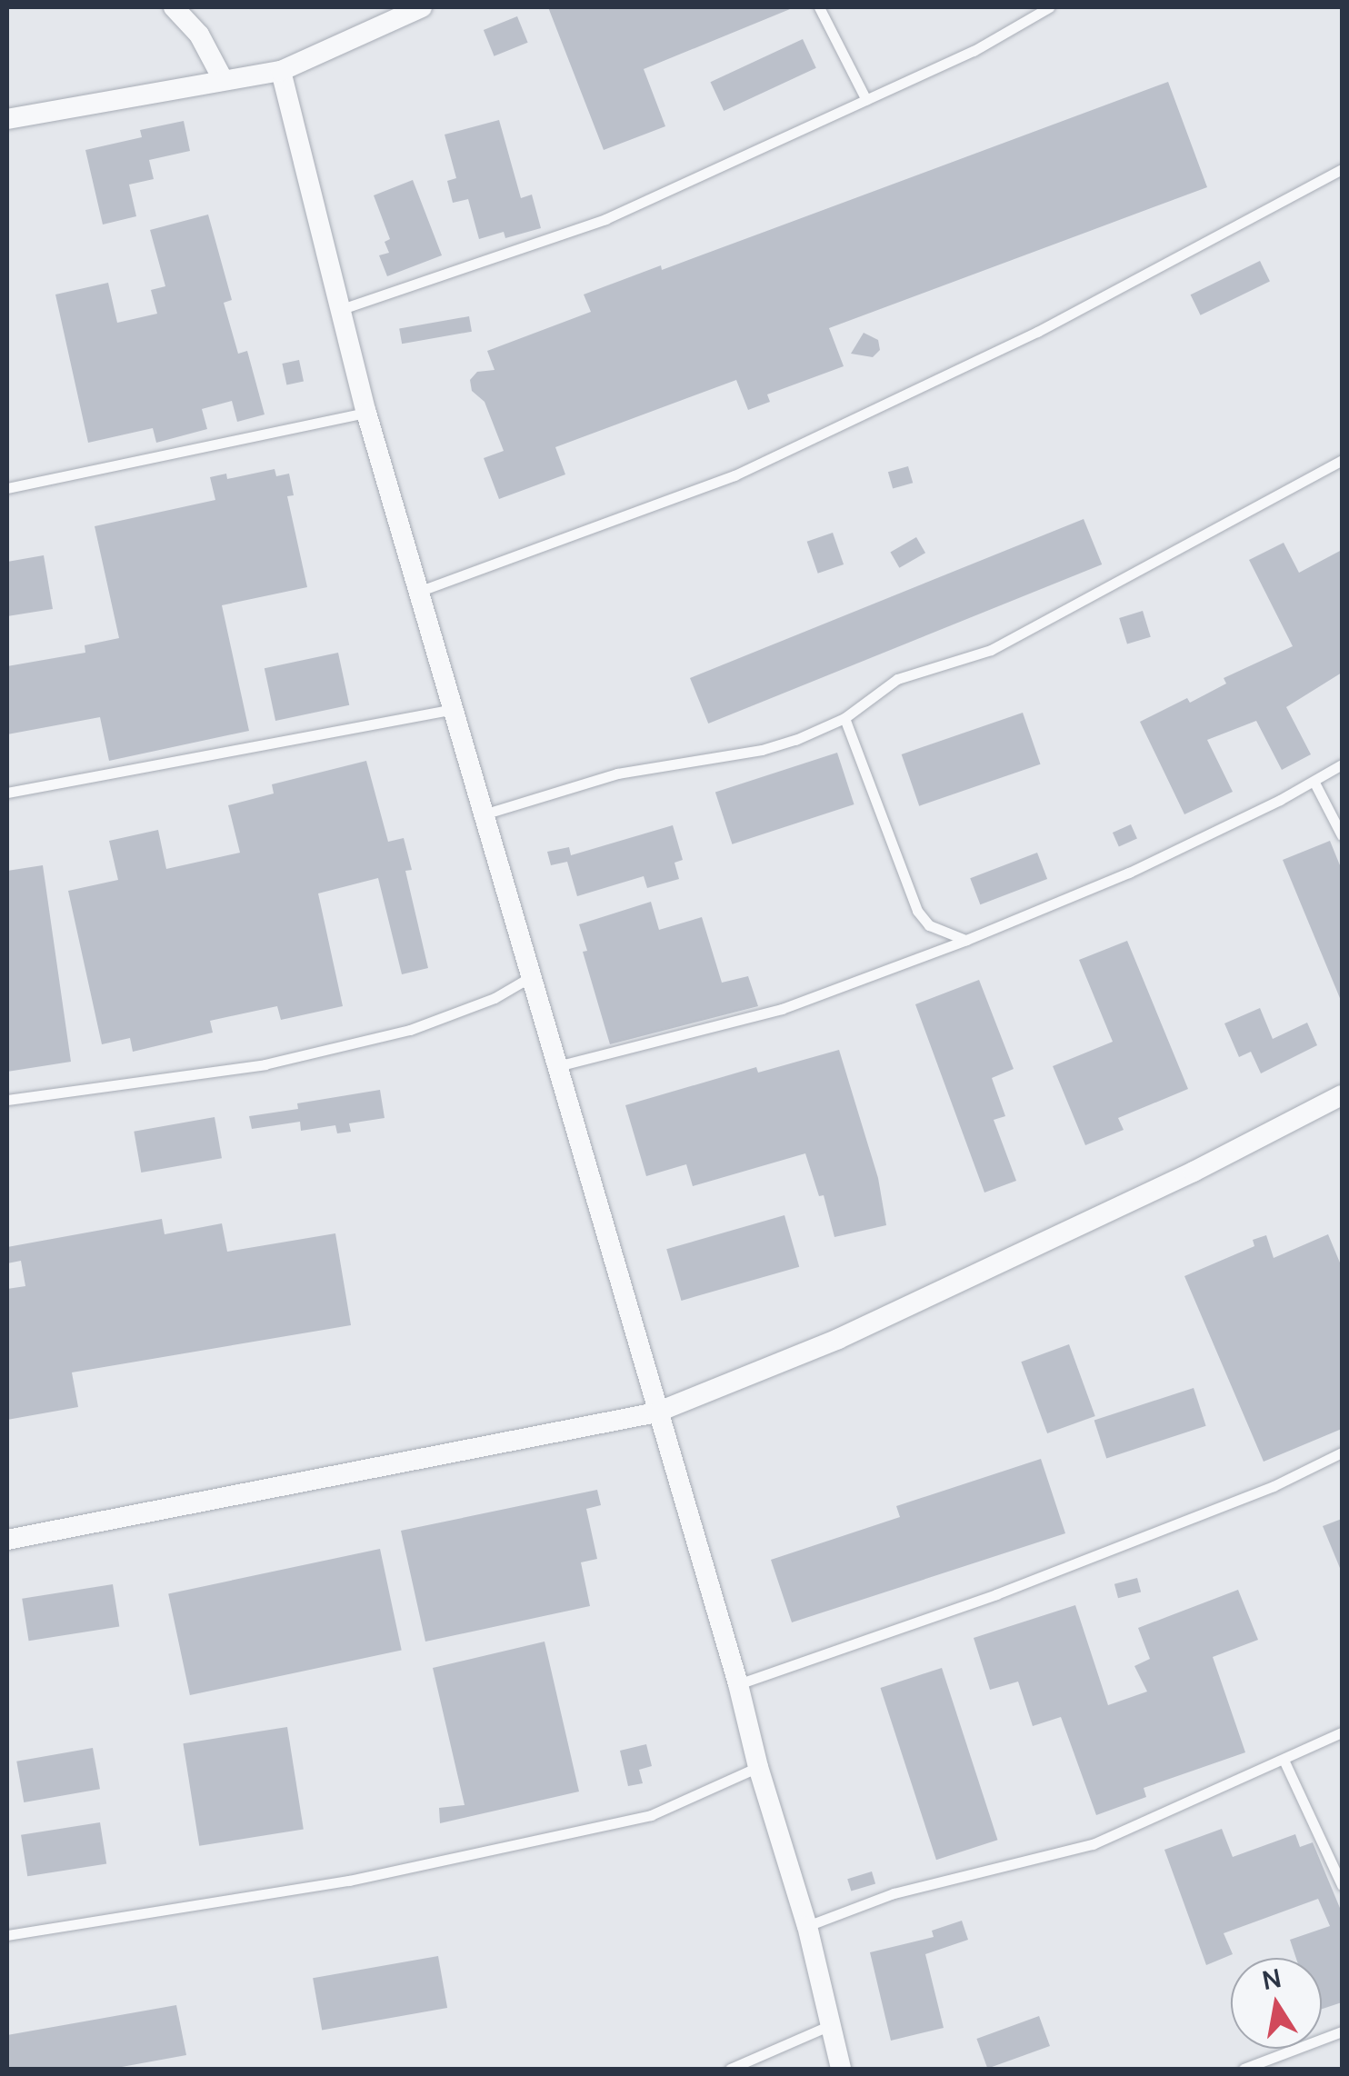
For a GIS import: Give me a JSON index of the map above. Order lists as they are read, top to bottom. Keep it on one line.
{"north":"top"}
